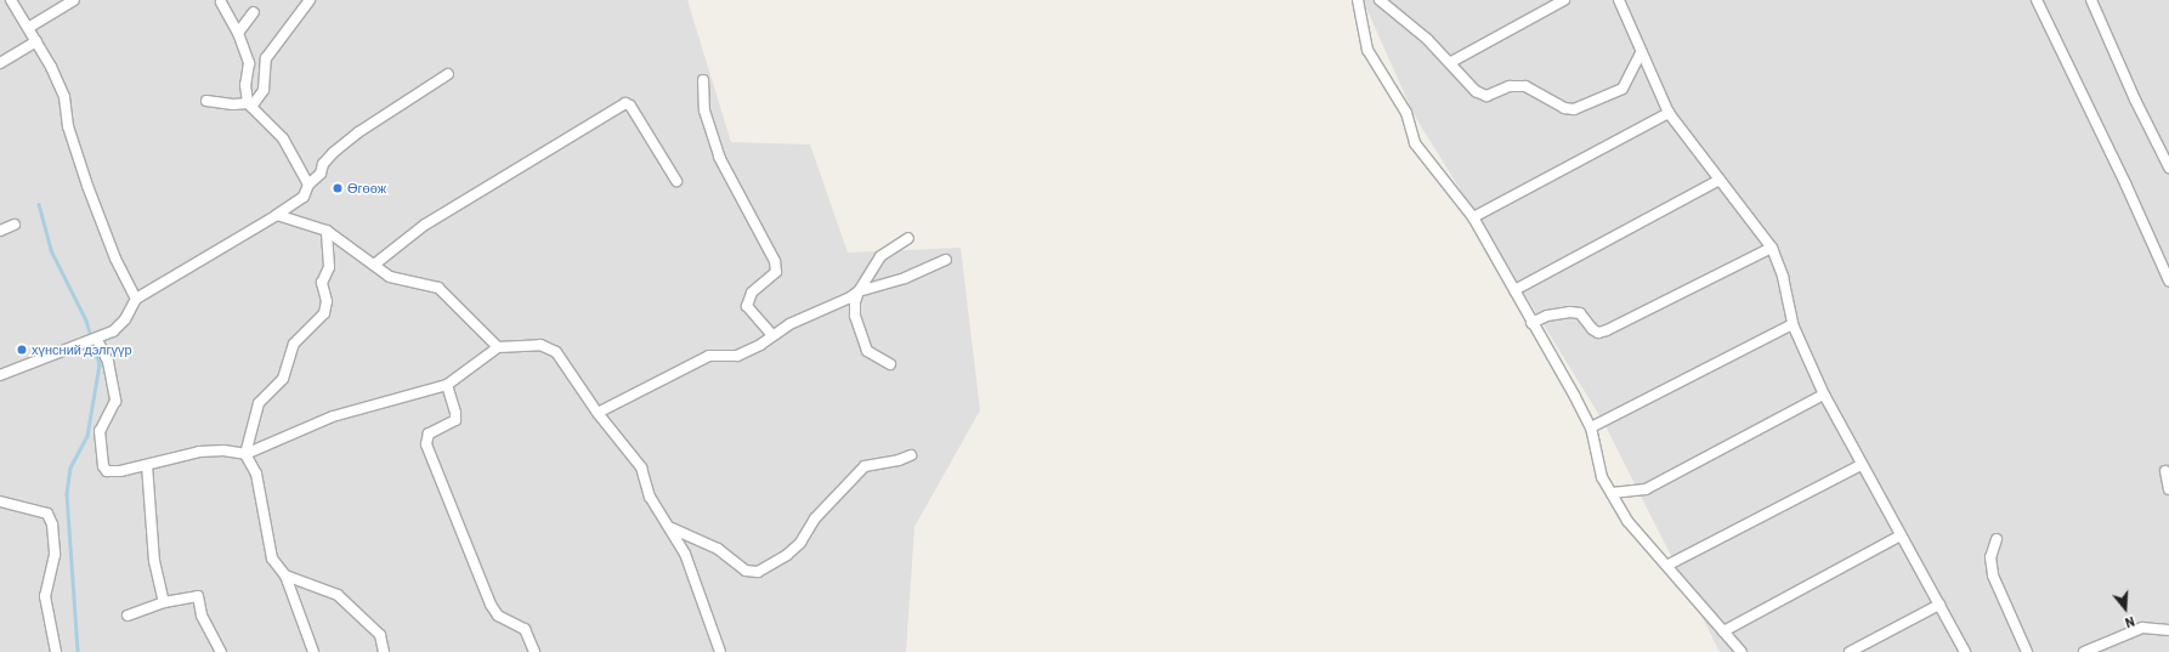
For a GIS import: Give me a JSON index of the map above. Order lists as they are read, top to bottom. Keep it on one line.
{"places":["Өгөөж","хүнсний дэлгүүр"],"north":"bottom"}
